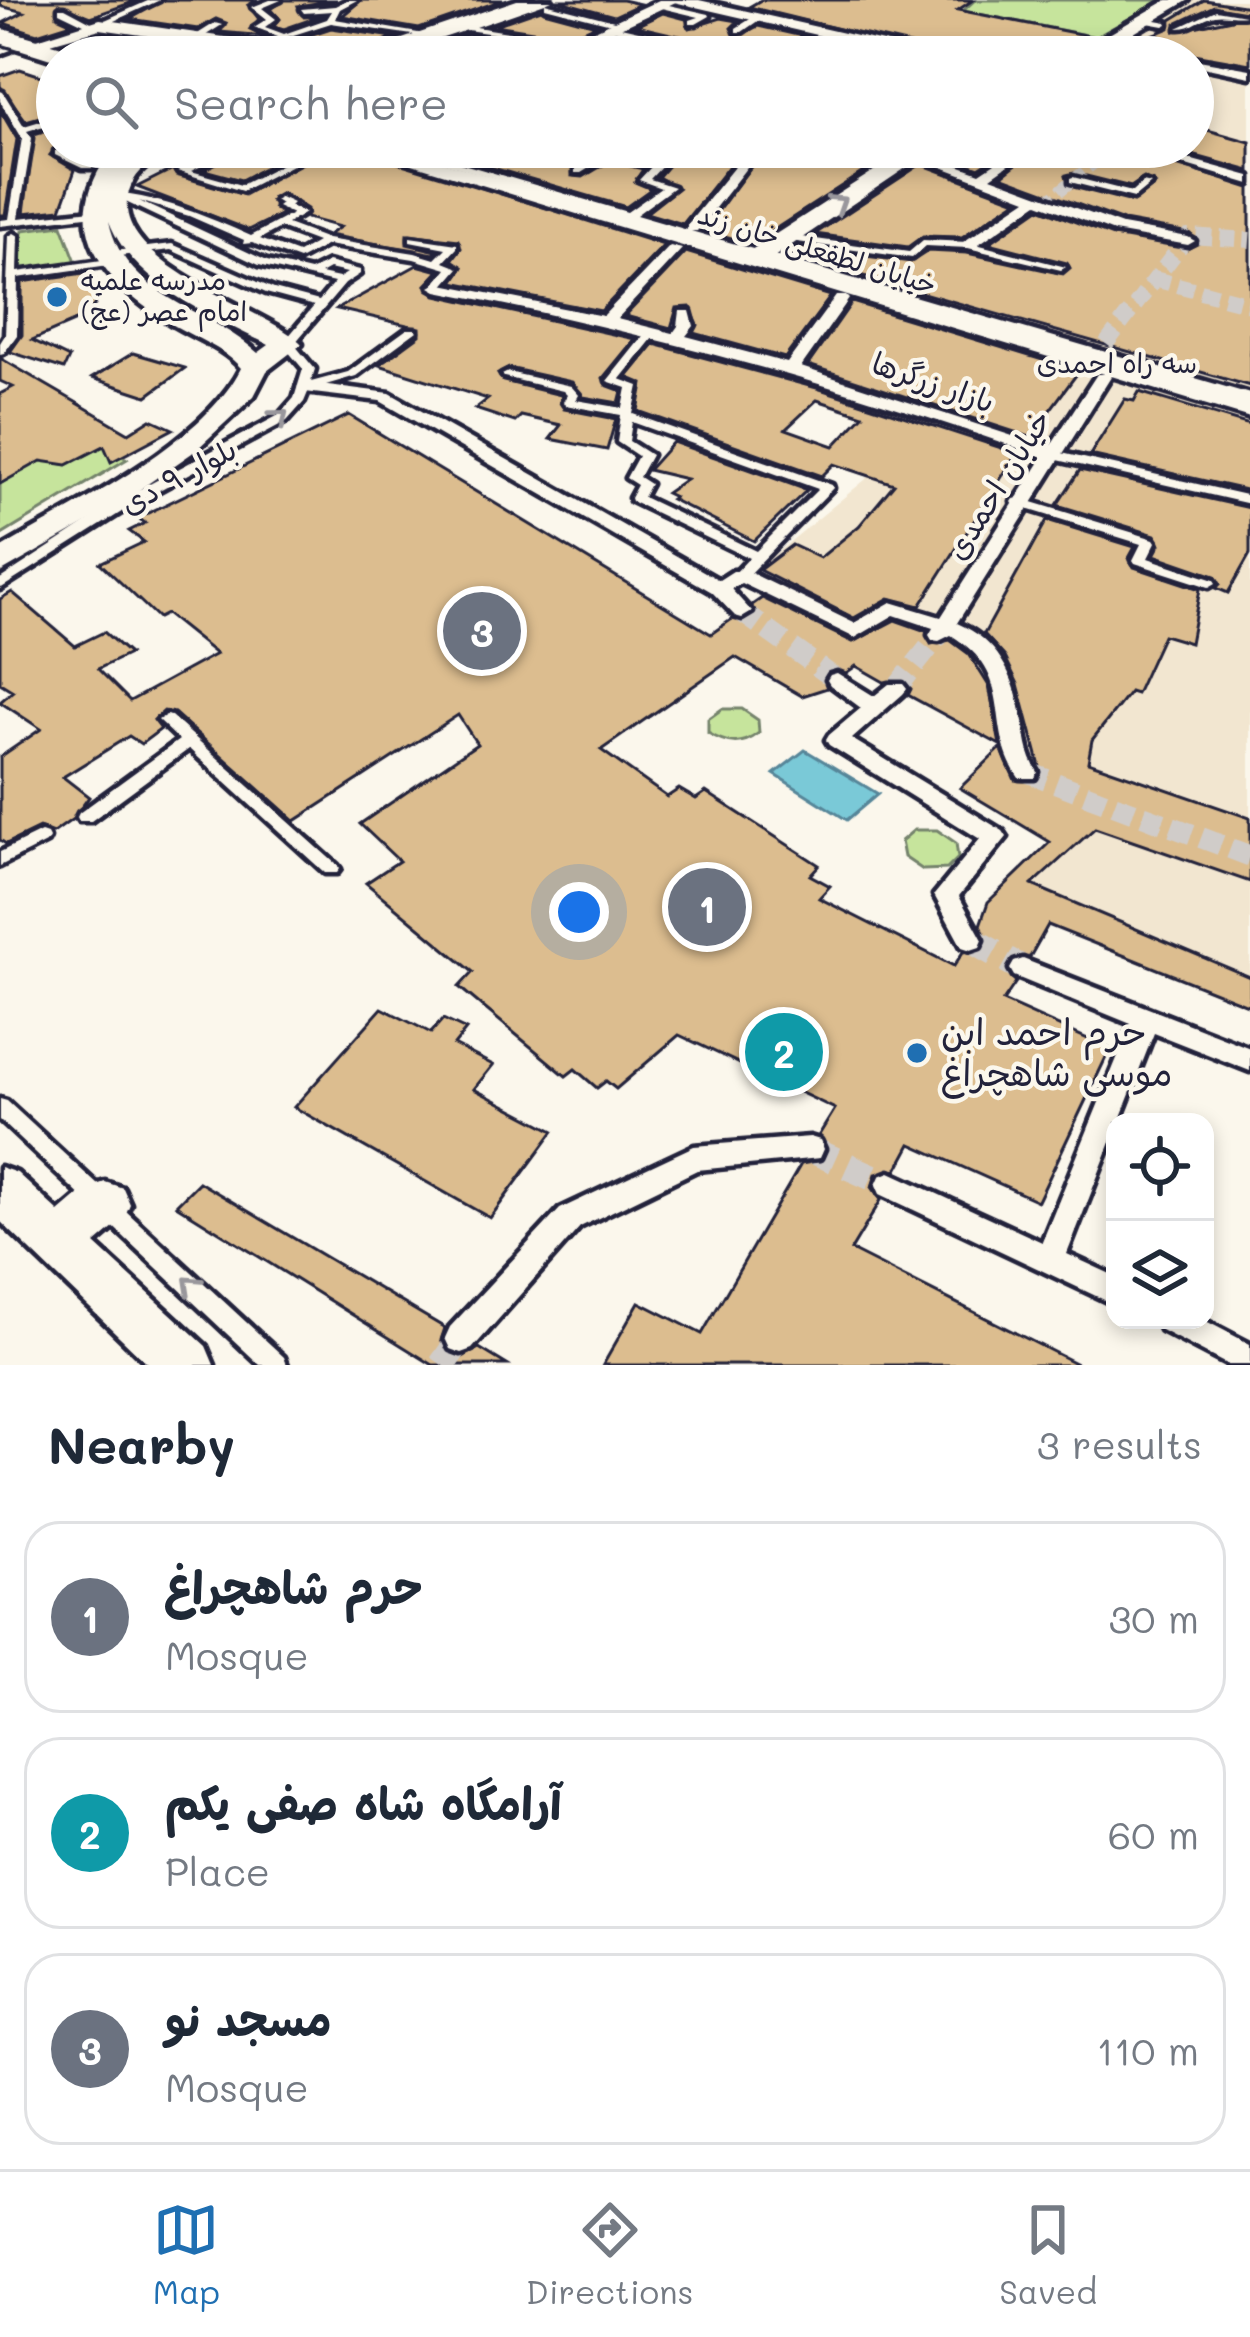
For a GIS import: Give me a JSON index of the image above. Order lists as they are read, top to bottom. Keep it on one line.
{"streets":{"street":["خیابان لطفعلی خان زند","بازار زرگرها","بلوار ۹ دی","خیابان احمدی"]},"crossings":[["بازار زرگرها","خیابان احمدی"]],"districts":["سه راه احمدی"],"places":["مدرسه علمیه امام عصر (عج)","حرم احمد ابن موسی شاهچراغ"],"page":{"search":"Search here","pins":["3","1","2"],"heading":["Nearby","3 results"],"list":[{"mark":"1","name":"حرم شاهچراغ","note":"Mosque","value":"30 m"},{"mark":"2","name":"آرامگاه شاه صفی یکم","note":"Place","value":"60 m"},{"mark":"3","name":"مسجد نو","note":"Mosque","value":"110 m"}],"nav":["Map","Directions","Saved"]}}
